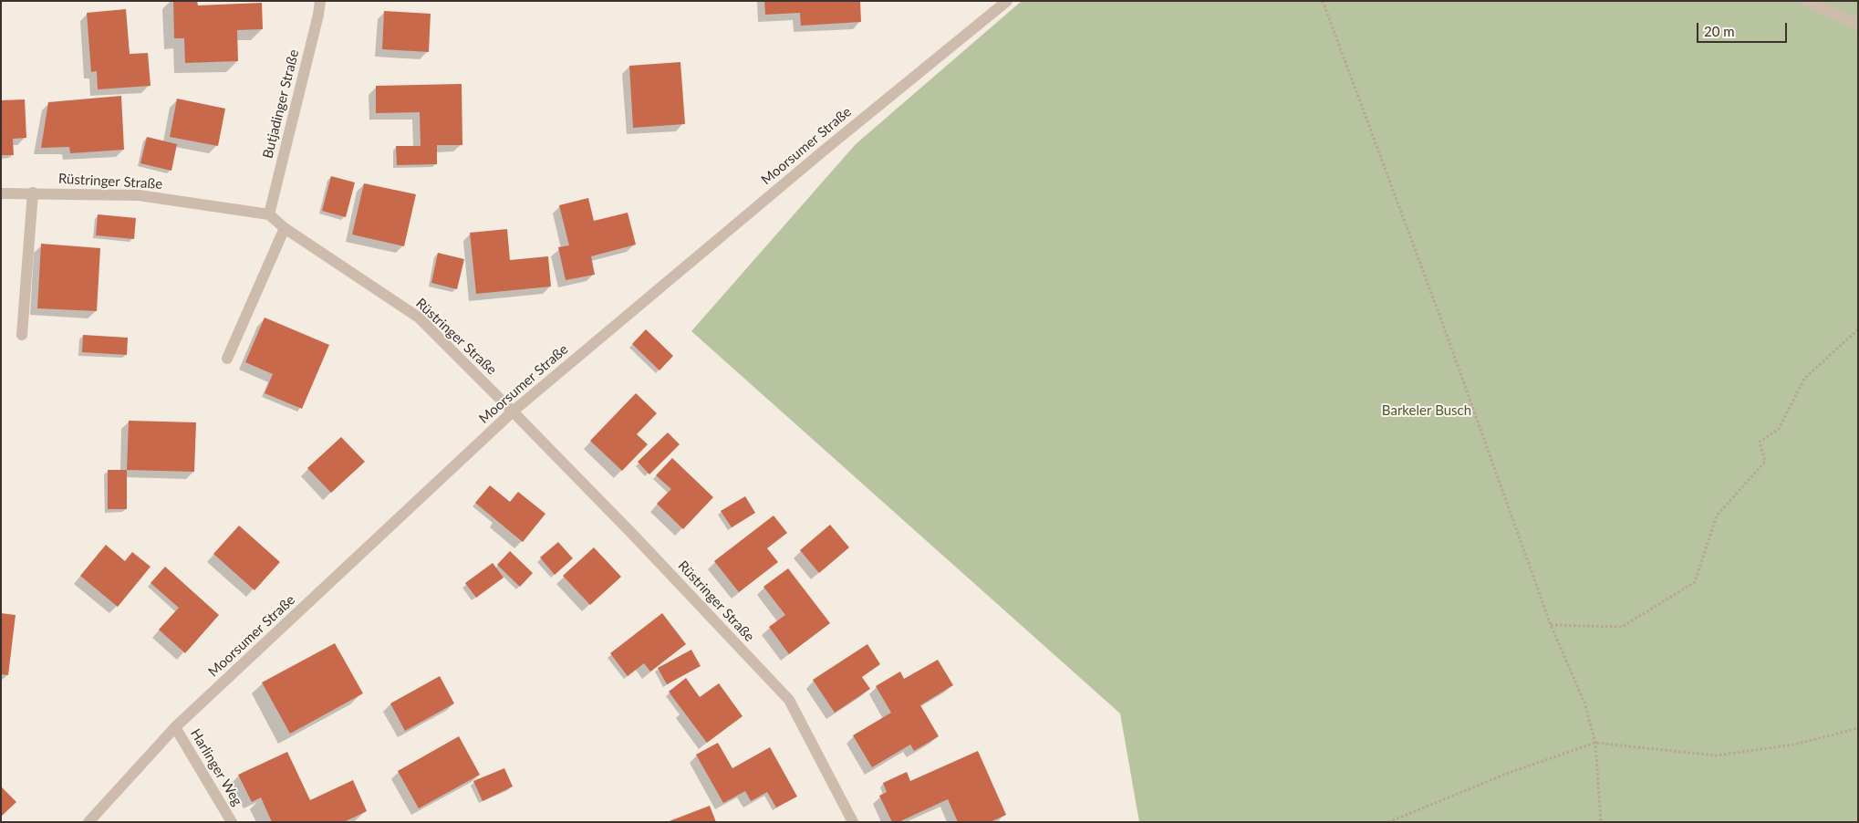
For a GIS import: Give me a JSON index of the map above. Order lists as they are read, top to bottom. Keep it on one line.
{"streets":{"street":["Butjadinger Straße","Moorsumer Straße","Rüstringer Straße","Harlinger Weg"]},"crossings":[["Butjadinger Straße","Rüstringer Straße"],["Moorsumer Straße","Rüstringer Straße"],["Moorsumer Straße","Harlinger Weg"]],"parks":["Barkeler Busch"],"scale_bar":"20 m"}
